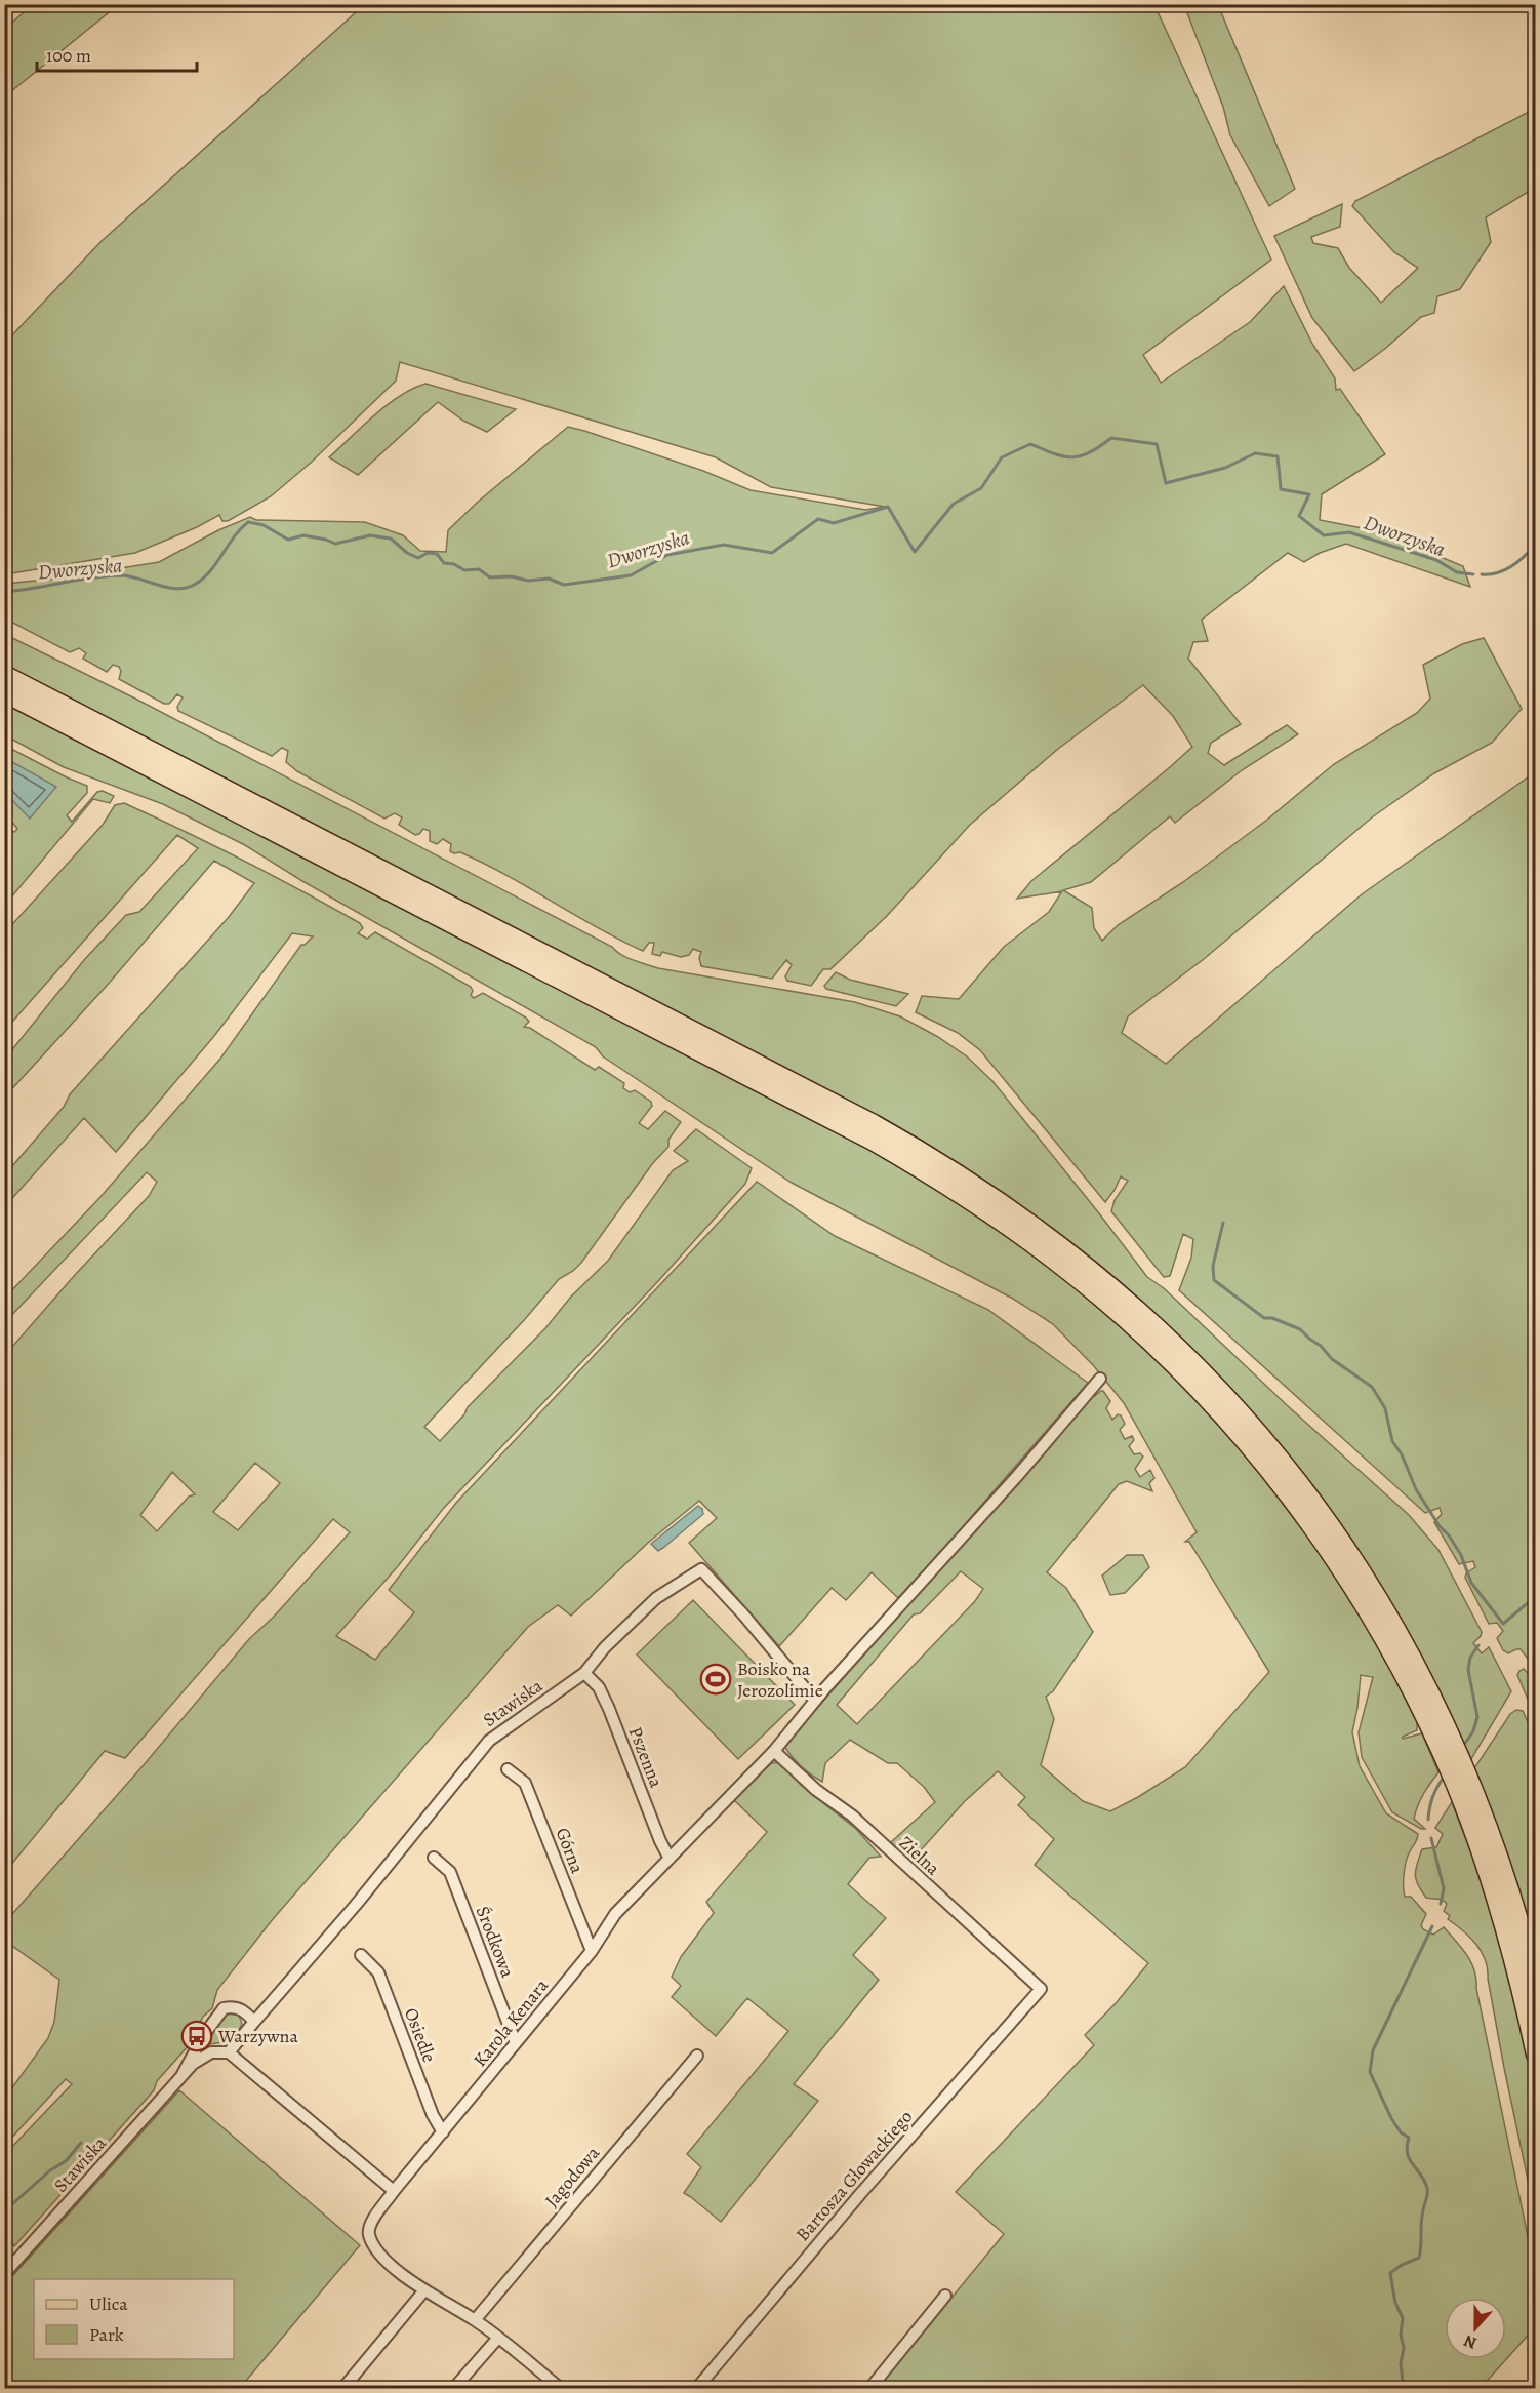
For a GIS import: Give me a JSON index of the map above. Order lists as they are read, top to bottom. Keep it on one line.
{"streets":{"street":["Stawiska","Pszenna","Górna","Zielna","Środkowa","Karola Kenara","Osiedle","Bartosza Głowackiego","Jagodowa"]},"crossings":[["Stawiska","Pszenna"],["Stawiska","Karola Kenara"],["Pszenna","Karola Kenara"],["Górna","Karola Kenara"],["Zielna","Karola Kenara"],["Zielna","Bartosza Głowackiego"],["Środkowa","Karola Kenara"],["Karola Kenara","Osiedle"],["Karola Kenara","Jagodowa"]],"water":["Dworzyska"],"places":{"sports":["Boisko na Jerozolimie"],"bus stop":["Warzywna"]},"legend":["Ulica","Park"],"scale_bar":"100 m","north":"bottom"}
